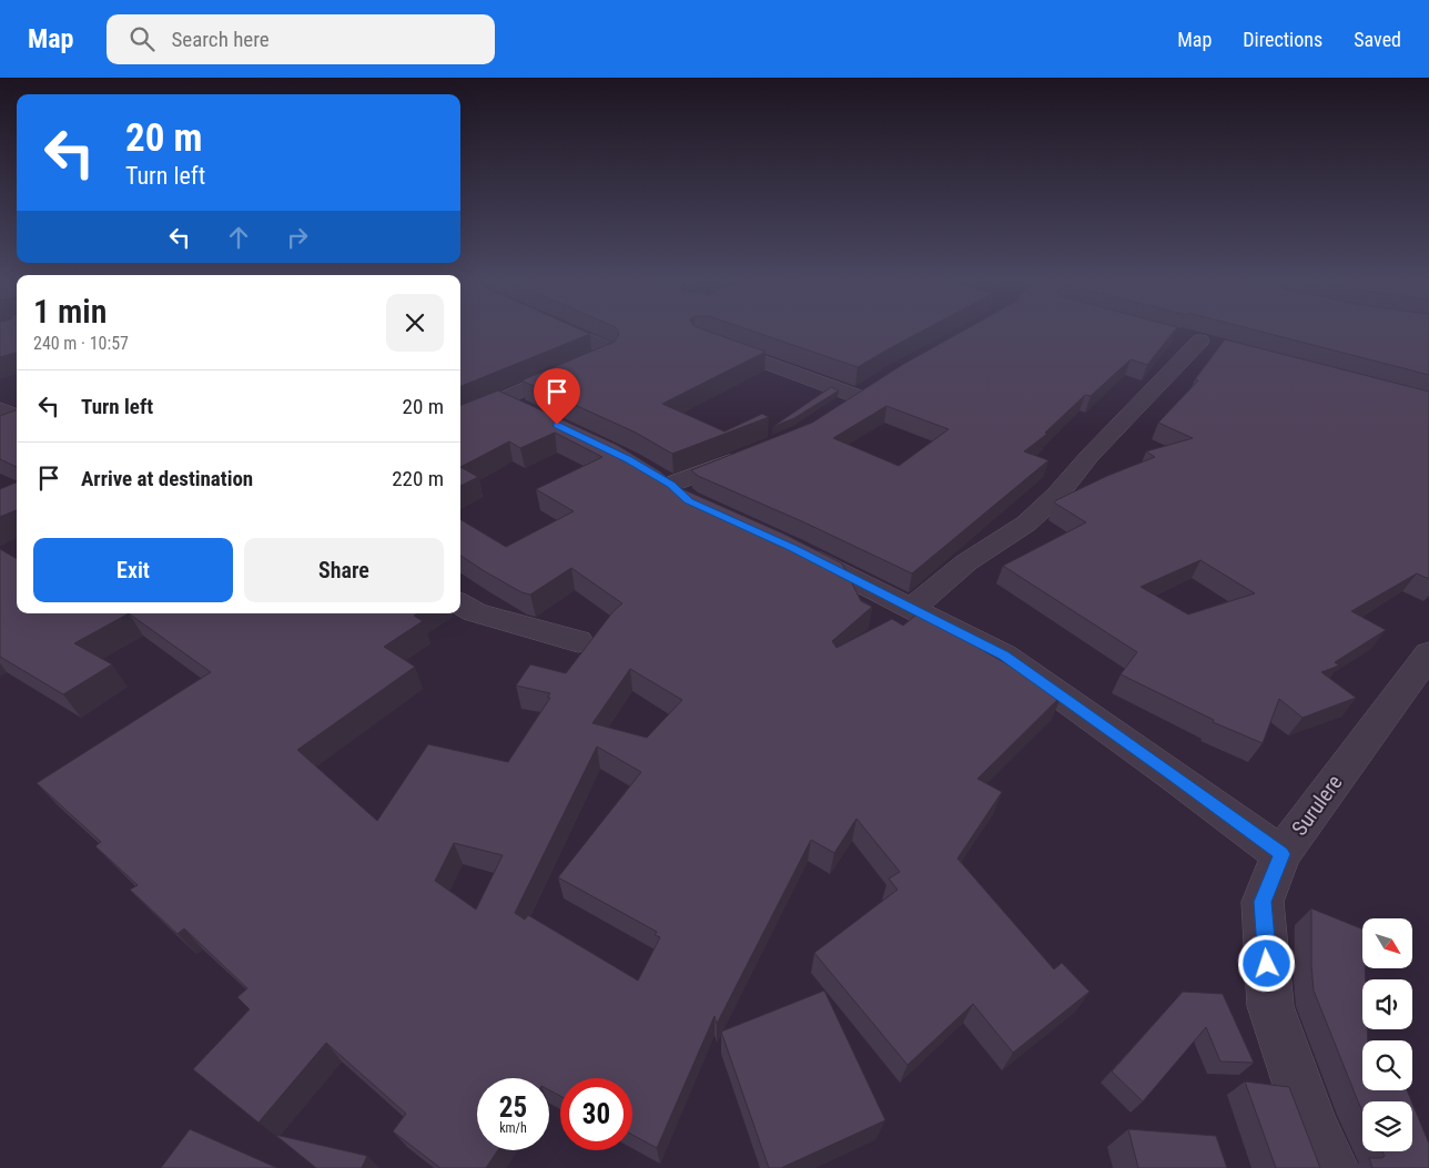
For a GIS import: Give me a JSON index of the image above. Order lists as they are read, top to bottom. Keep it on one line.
{"streets":{"street":["Surulere"]},"north":"bottom right","page":{"header":"Map","search":"Search here","nav":["Map","Directions","Saved"],"turn":["20 m","Turn left"],"heading":["1 min","240 m · 10:57"],"list":[{"name":"Turn left","value":"20 m"},{"name":"Arrive at destination","value":"220 m"}],"buttons":["Exit","Share"],"speed":"25 km/h","limit":"30"}}
